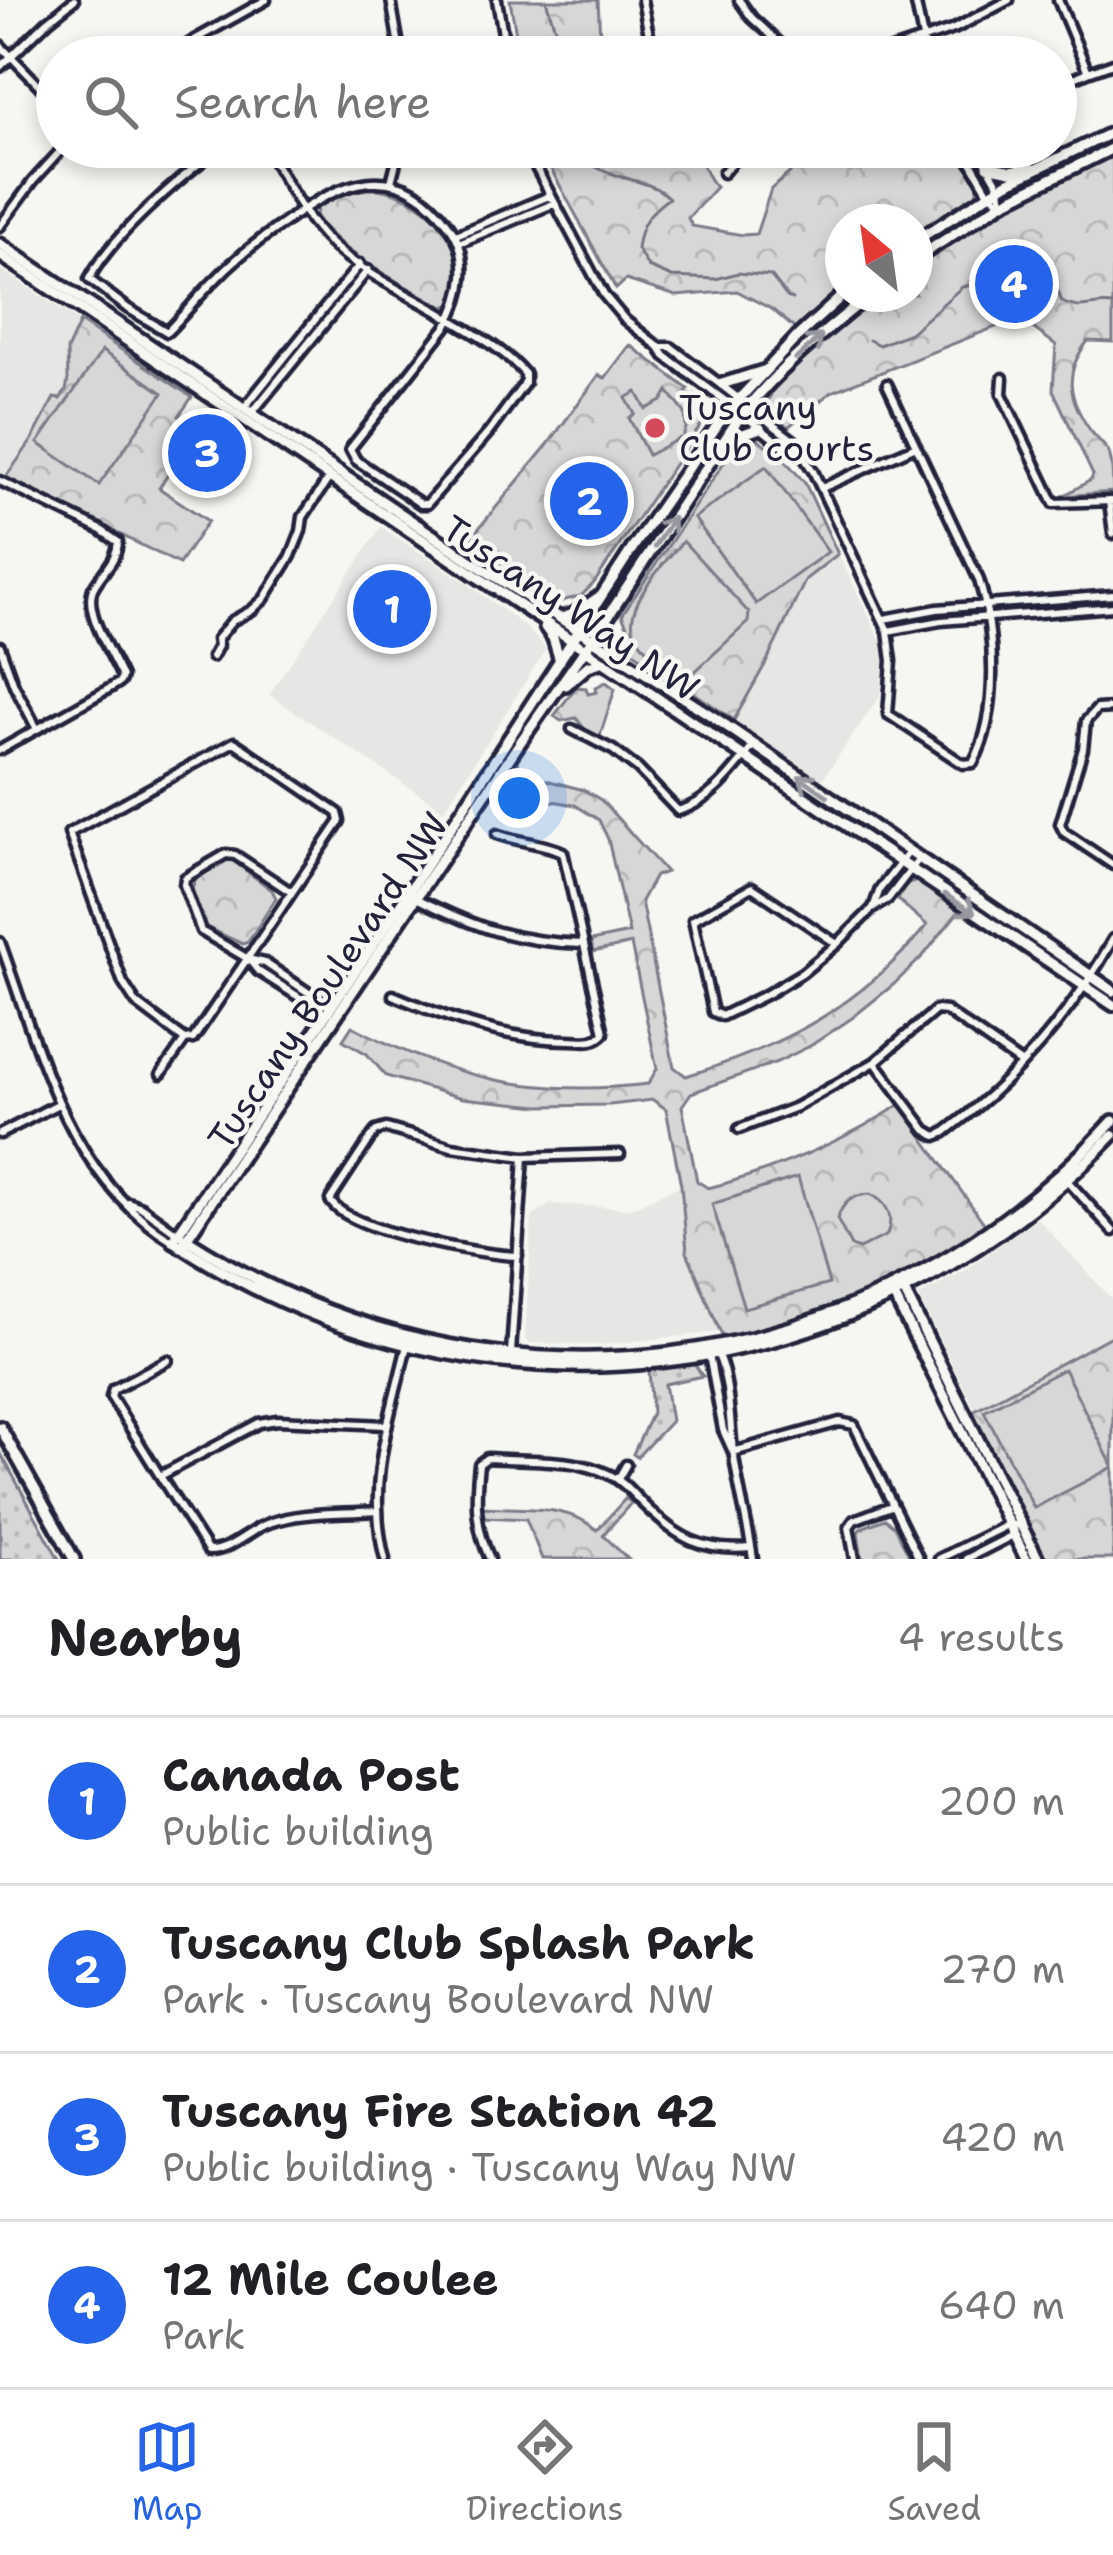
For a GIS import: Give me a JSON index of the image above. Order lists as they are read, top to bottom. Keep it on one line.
{"streets":{"street":["Tuscany Way NW","Tuscany Boulevard NW"]},"crossings":[["Tuscany Way NW","Tuscany Boulevard NW"]],"places":["Tuscany Club courts"],"north":"top left","page":{"search":"Search here","pins":["4","3","2","1"],"heading":["Nearby","4 results"],"list":[{"mark":"1","name":"Canada Post","note":"Public building","value":"200 m"},{"mark":"2","name":"Tuscany Club Splash Park","note":"Park · Tuscany Boulevard NW","value":"270 m"},{"mark":"3","name":"Tuscany Fire Station 42","note":"Public building · Tuscany Way NW","value":"420 m"},{"mark":"4","name":"12 Mile Coulee","note":"Park","value":"640 m"}],"nav":["Map","Directions","Saved"]}}
